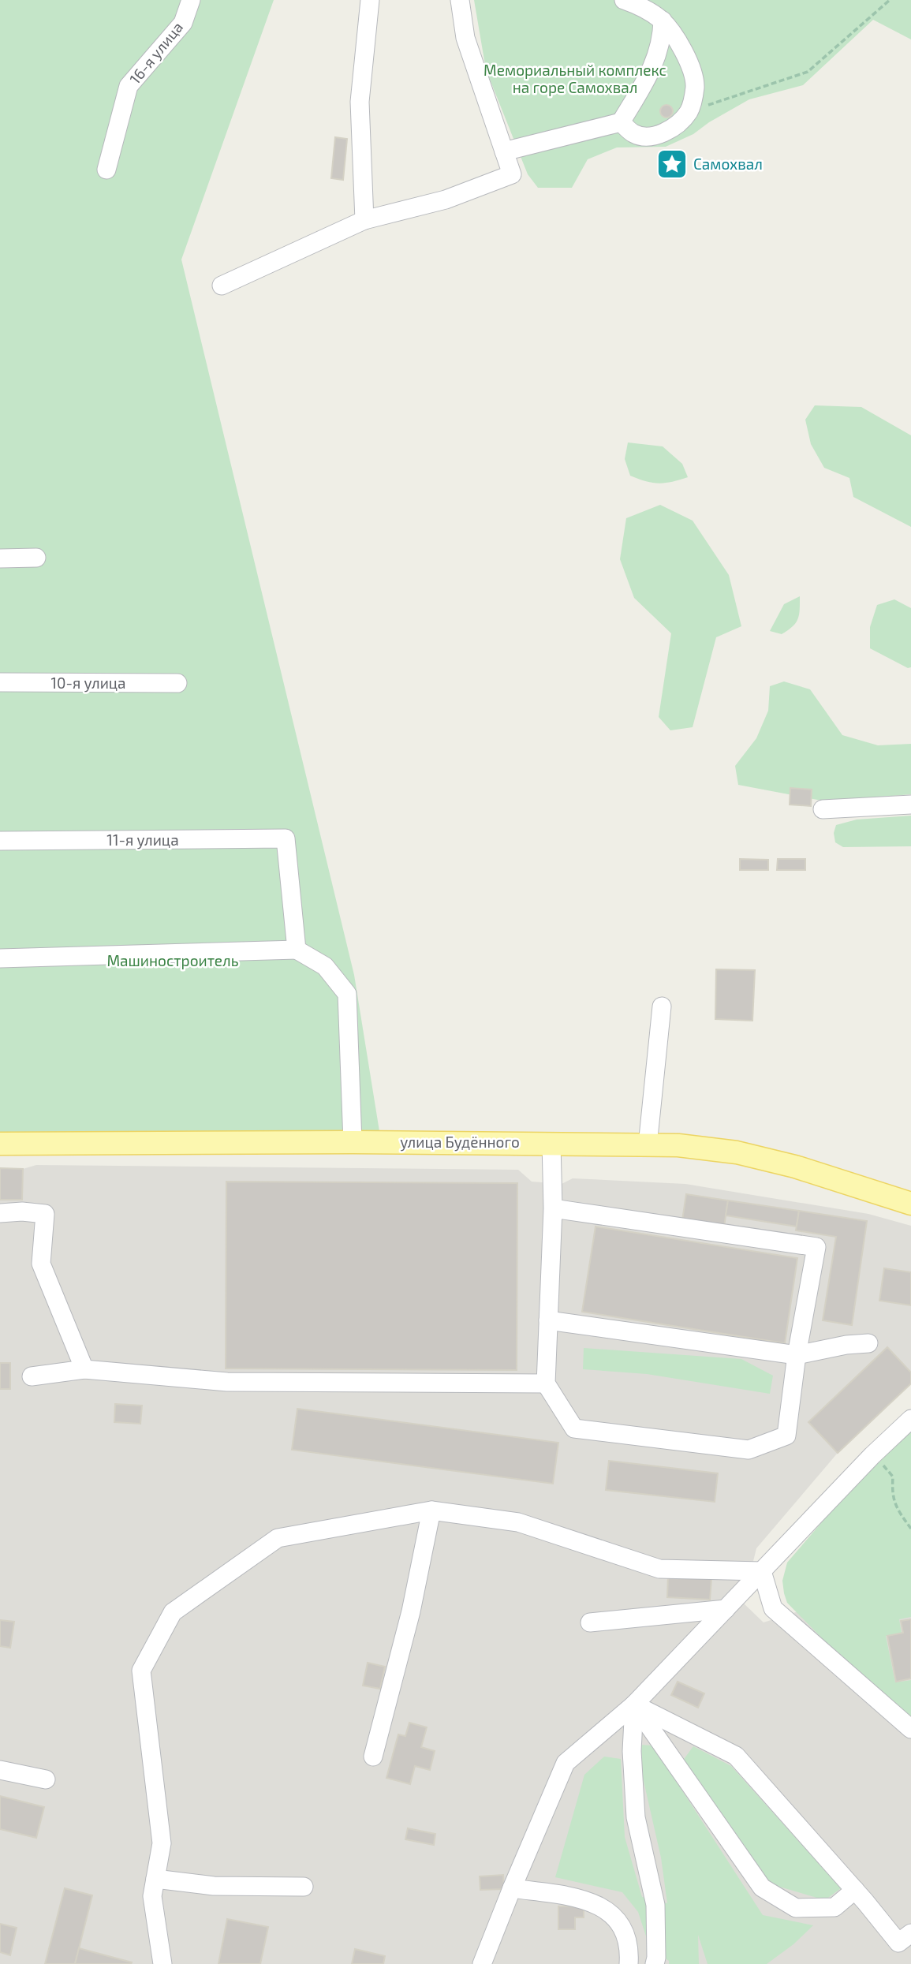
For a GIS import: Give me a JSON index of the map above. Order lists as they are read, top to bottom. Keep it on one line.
{"streets":{"main road":["улица Будённого"],"street":["16-я улица","10-я улица","11-я улица"]},"parks":["Мемориальный комплекс на горе Самохвал","Машиностроитель"],"places":{"place":["Самохвал"]}}
